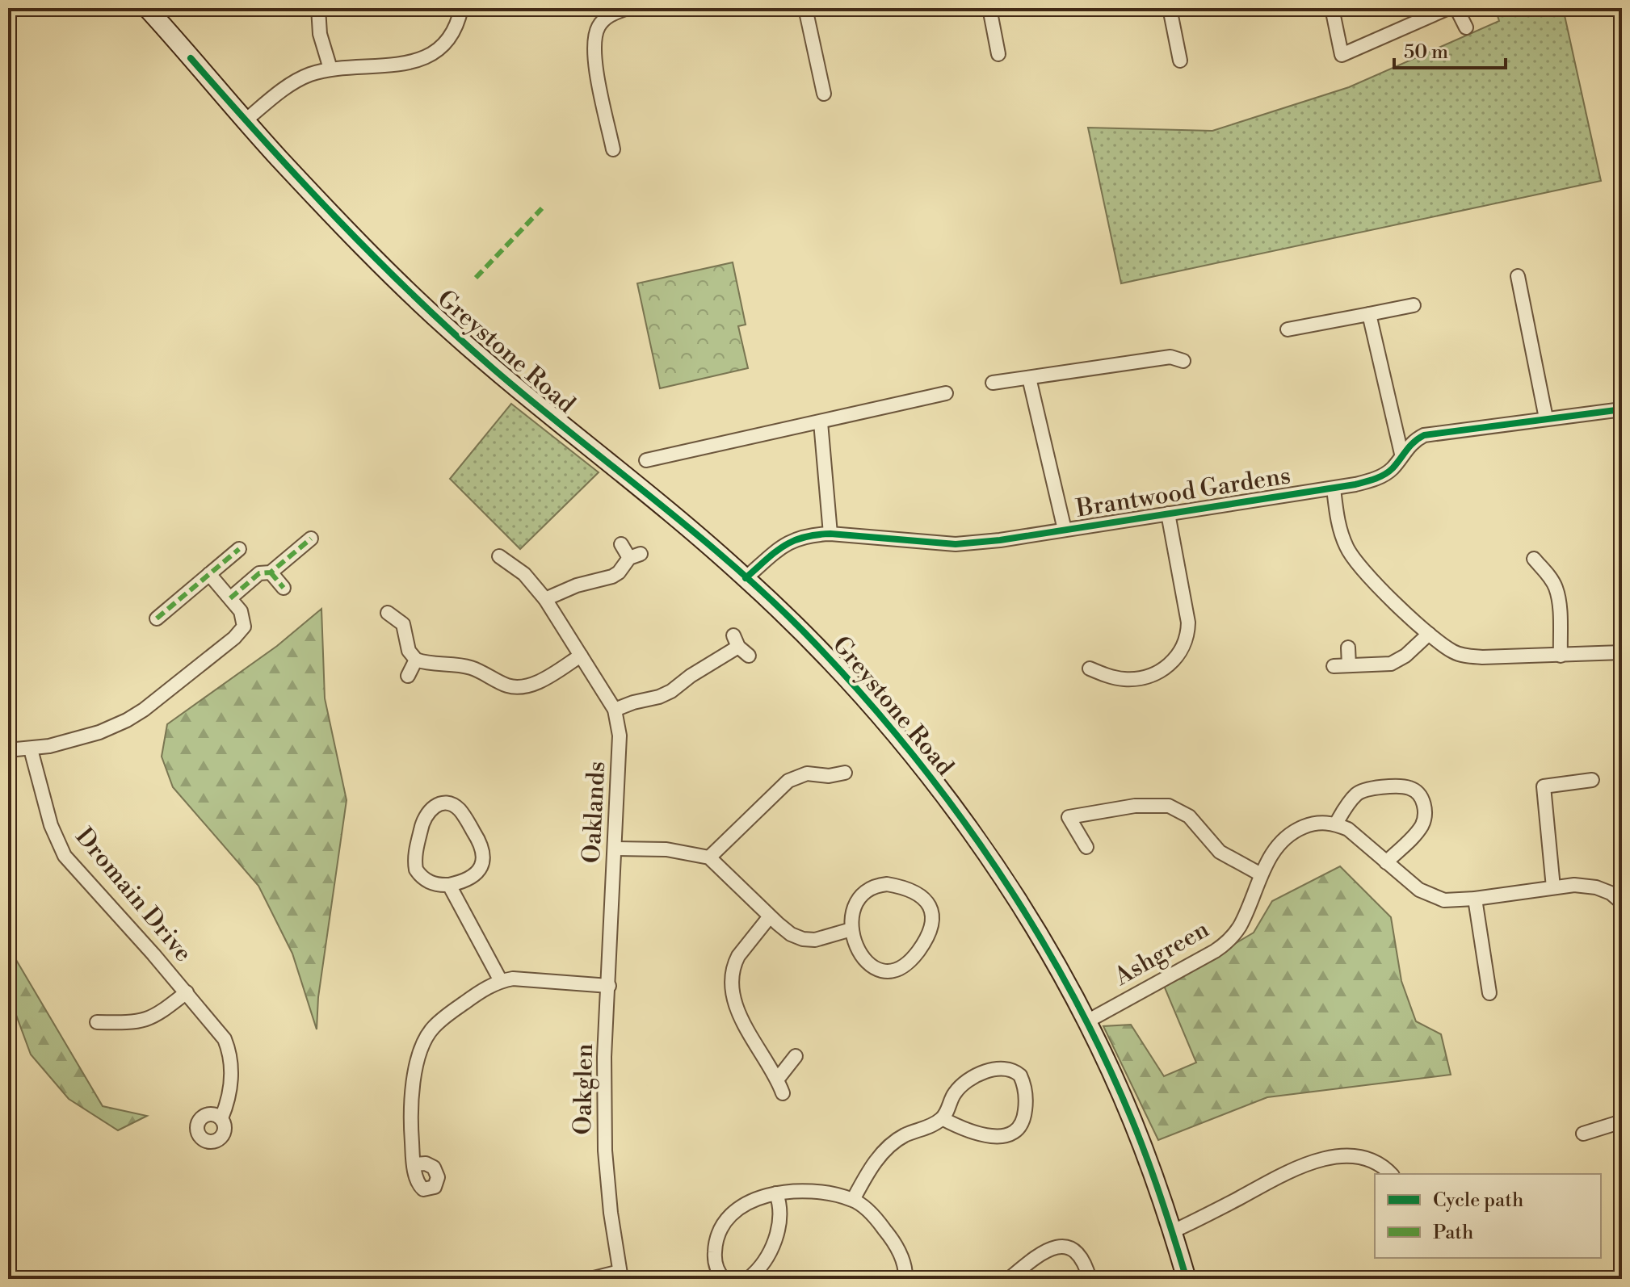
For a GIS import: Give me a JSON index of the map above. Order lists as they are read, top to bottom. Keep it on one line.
{"streets":{"main road":["Greystone Road"],"street":["Brantwood Gardens","Oaklands","Dromain Drive","Ashgreen","Oakglen"]},"crossings":[["Greystone Road","Brantwood Gardens"],["Greystone Road","Ashgreen"],["Oaklands","Oakglen"]],"legend":["Cycle path","Path"],"scale_bar":"50 m"}
